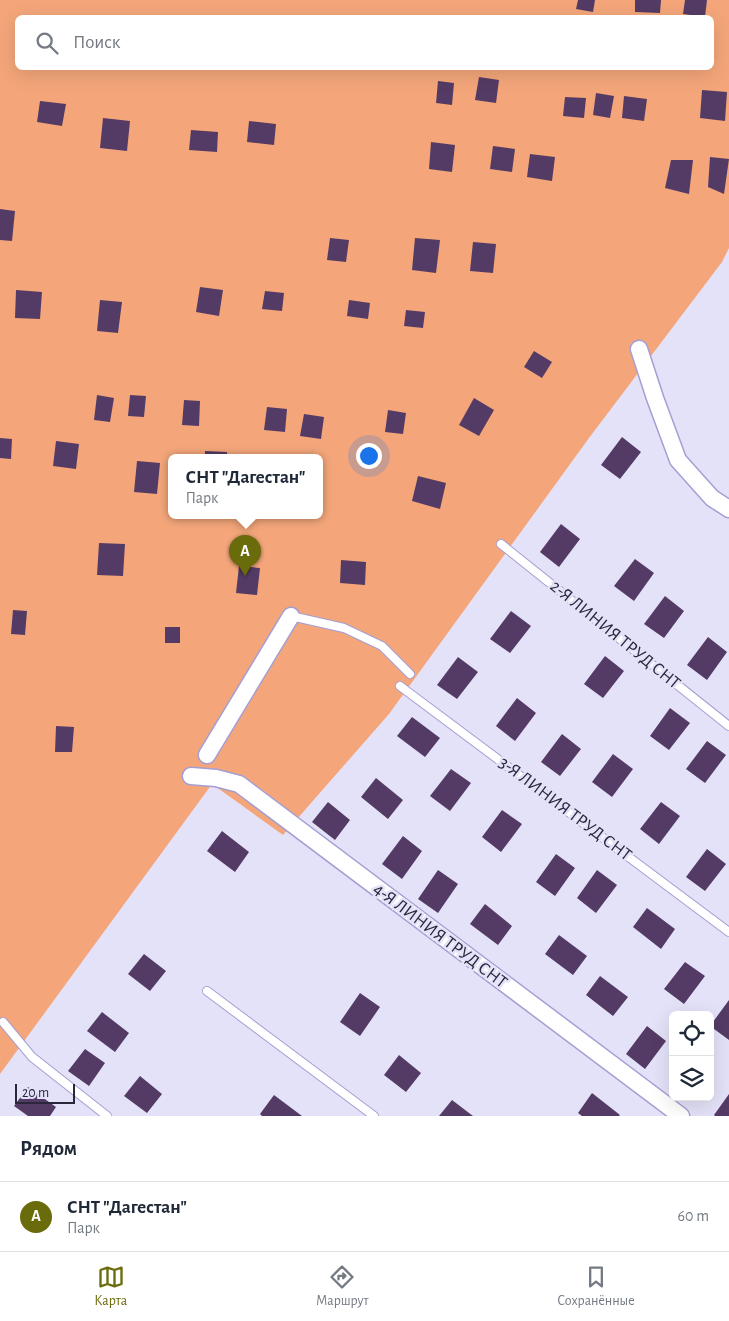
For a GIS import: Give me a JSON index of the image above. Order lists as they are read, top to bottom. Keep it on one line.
{"streets":{"street":["4-Я ЛИНИЯ ТРУД СНТ"],"lane":["2-Я ЛИНИЯ ТРУД СНТ","3-Я ЛИНИЯ ТРУД СНТ"]},"scale_bar":"20 m","page":{"search":"Поиск","popup":["СНТ \"Дагестан\"","Парк"],"pins":"A","scale":"20 m","heading":"Рядом","list":[{"mark":"A","name":"СНТ \"Дагестан\"","note":"Парк","value":"60 m"}],"nav":["Карта","Маршрут","Сохранённые"]}}
